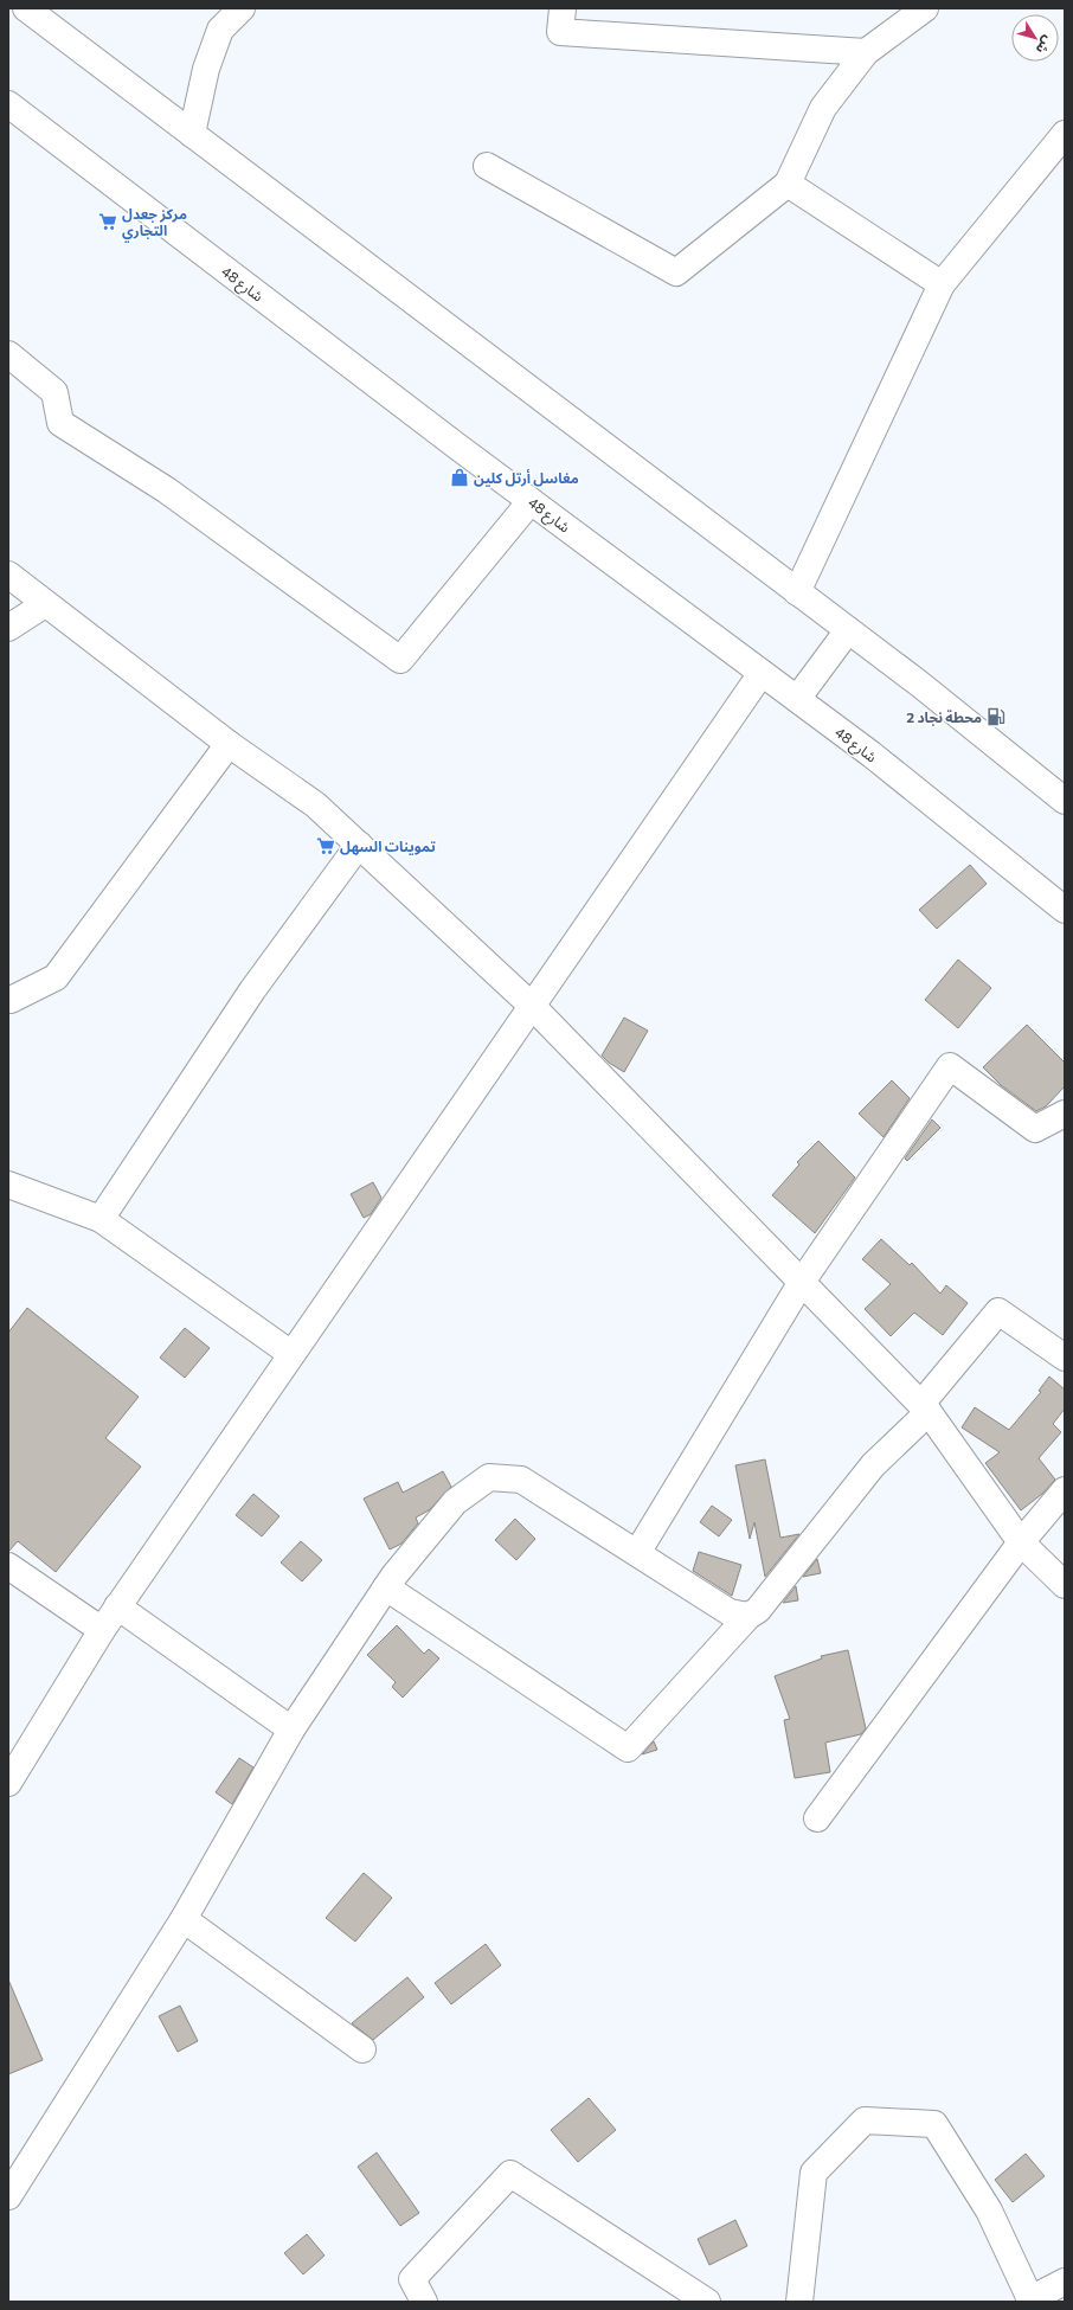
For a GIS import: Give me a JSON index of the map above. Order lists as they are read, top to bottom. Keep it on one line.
{"streets":{"street":["شارع 48"]},"places":{"supermarket":["مركز جعدل التجاري","تموينات السهل"],"shop":["مغاسل أرتل كلين"],"fuel station":["محطة نجاد 2"]},"north":"bottom right"}
